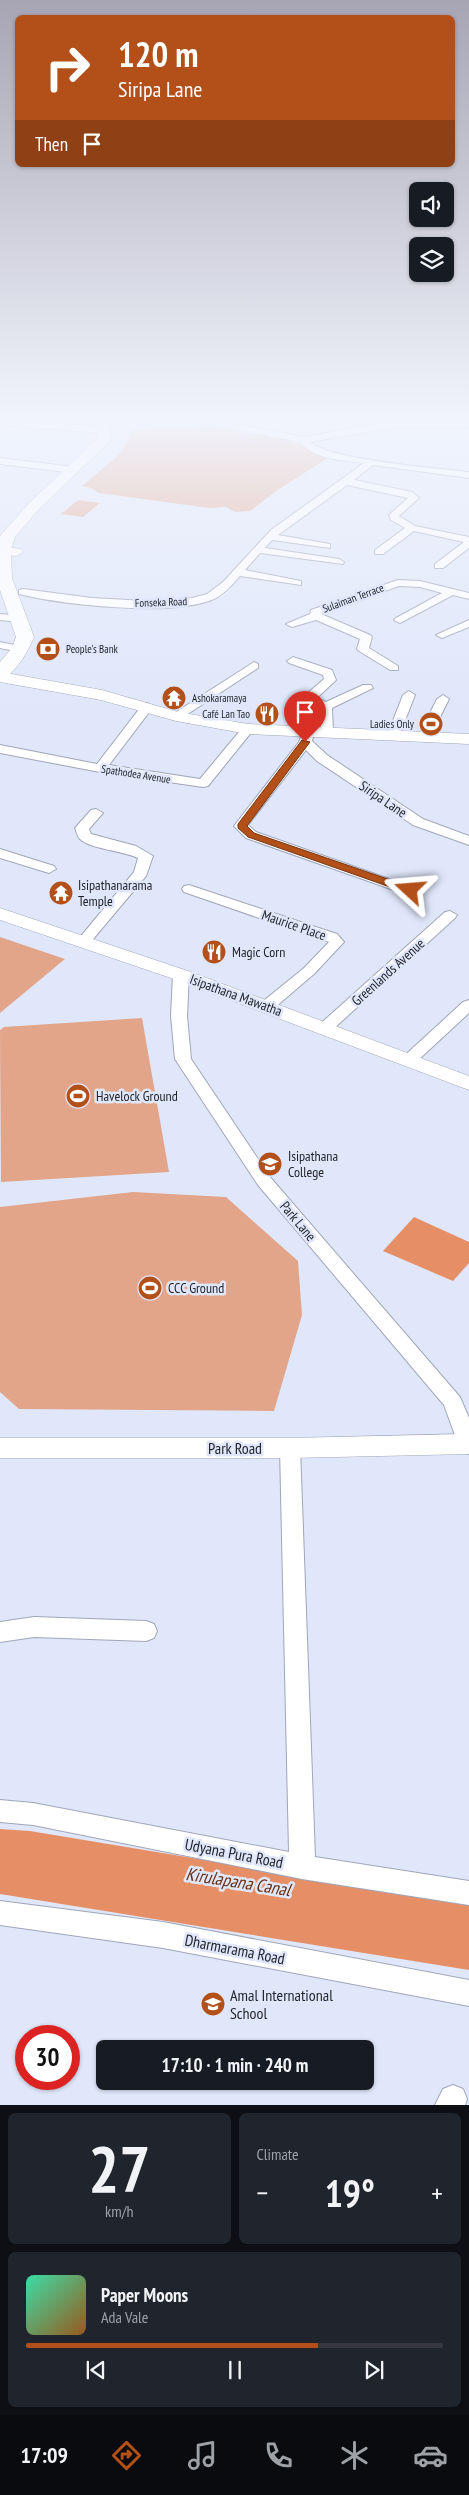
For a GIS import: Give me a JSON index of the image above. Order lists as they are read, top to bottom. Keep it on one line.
{"streets":{"main road":["Isipathana Mawatha","Park Road"],"street":["Sulaiman Terrace","Fonseka Road","Spathodea Avenue","Siripa Lane","Maurice Place","Greenlands Avenue","Park Lane","Udyana Pura Road","Dharmarama Road"]},"crossings":[["Maurice Place","Isipathana Mawatha"],["Greenlands Avenue","Isipathana Mawatha"],["Isipathana Mawatha","Park Lane"],["Park Lane","Park Road"]],"water":["Kirulapana Canal"],"places":{"bank":["People's Bank"],"temple":["Ashokaramaya","Isipathanarama Temple"],"restaurant":["Café Lan Tao","Magic Corn"],"sports":["Ladies Only","Havelock Ground","CCC Ground"],"school or university":["Isipathana College","Amal International School"]},"page":{"turn":["120 m","Siripa Lane"],"then":"Then","limit":"30","trip":"17:10 · 1 min · 240 m","tile":[["27","km/h"],"Climate"],"heat":["−","19°","+"],"song":["Paper Moons","Ada Vale"],"tabs":"17:09"}}
